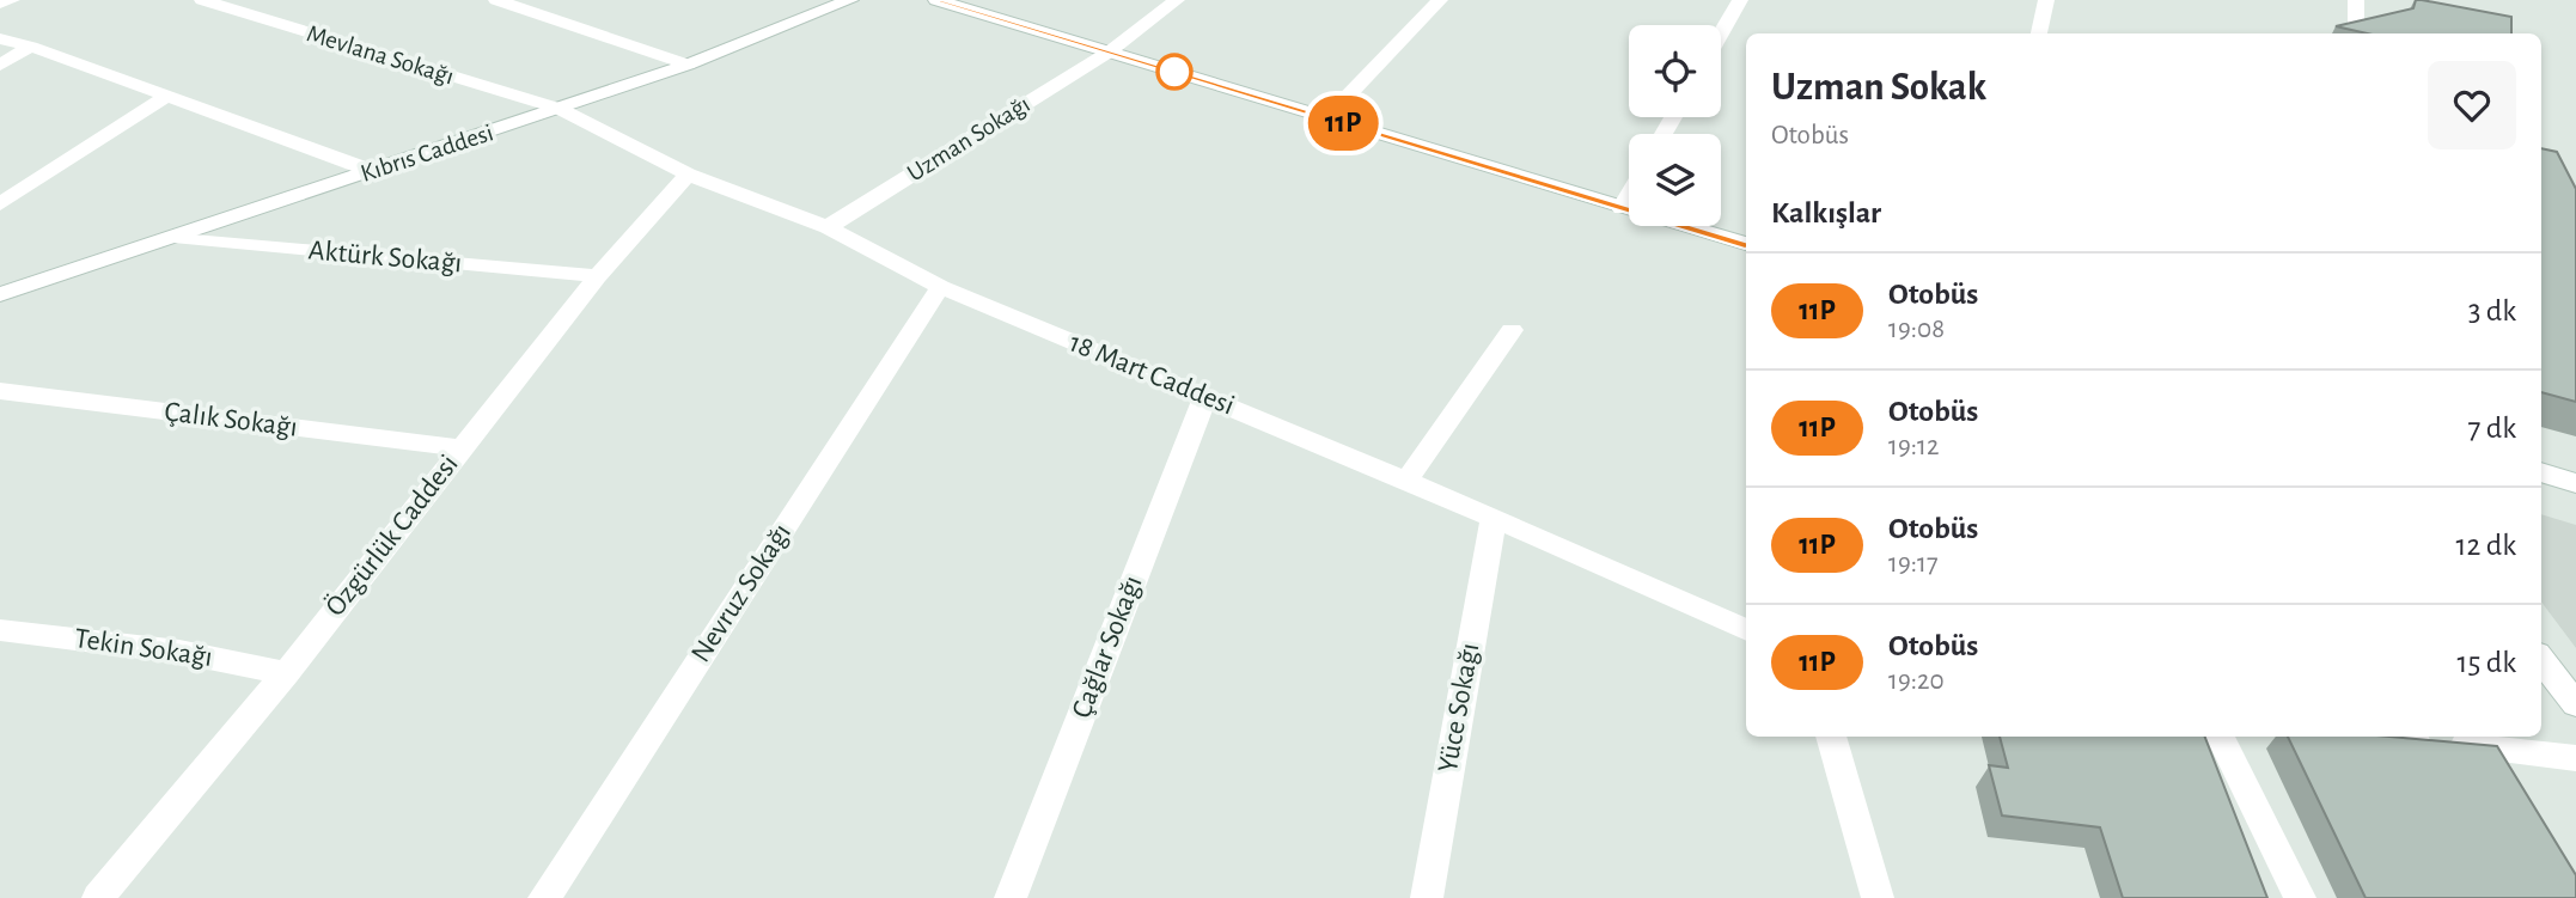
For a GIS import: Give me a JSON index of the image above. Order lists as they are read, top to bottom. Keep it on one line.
{"streets":{"street":["Mevlana Sokağı","Uzman Sokağı","Kıbrıs Caddesi","Aktürk Sokağı","18 Mart Caddesi","Çalık Sokağı","Özgürlük Caddesi","Nevruz Sokağı","Çağlar Sokağı","Tekin Sokağı","Yüce Sokağı"]},"crossings":[["Mevlana Sokağı","Kıbrıs Caddesi"],["Mevlana Sokağı","18 Mart Caddesi"],["Uzman Sokağı","18 Mart Caddesi"],["Kıbrıs Caddesi","Aktürk Sokağı"],["Kıbrıs Caddesi","18 Mart Caddesi"],["Aktürk Sokağı","Özgürlük Caddesi"],["18 Mart Caddesi","Özgürlük Caddesi"],["18 Mart Caddesi","Nevruz Sokağı"],["18 Mart Caddesi","Çağlar Sokağı"],["18 Mart Caddesi","Yüce Sokağı"],["Çalık Sokağı","Özgürlük Caddesi"],["Özgürlük Caddesi","Tekin Sokağı"]],"lines":["bus line 11P"],"page":{"on_map":"11P","heading":[["Uzman Sokak","Otobüs"],"Kalkışlar"],"list":[{"mark":"11P","name":"Otobüs","note":"19:08","value":"3 dk"},{"mark":"11P","name":"Otobüs","note":"19:12","value":"7 dk"},{"mark":"11P","name":"Otobüs","note":"19:17","value":"12 dk"},{"mark":"11P","name":"Otobüs","note":"19:20","value":"15 dk"}]}}
